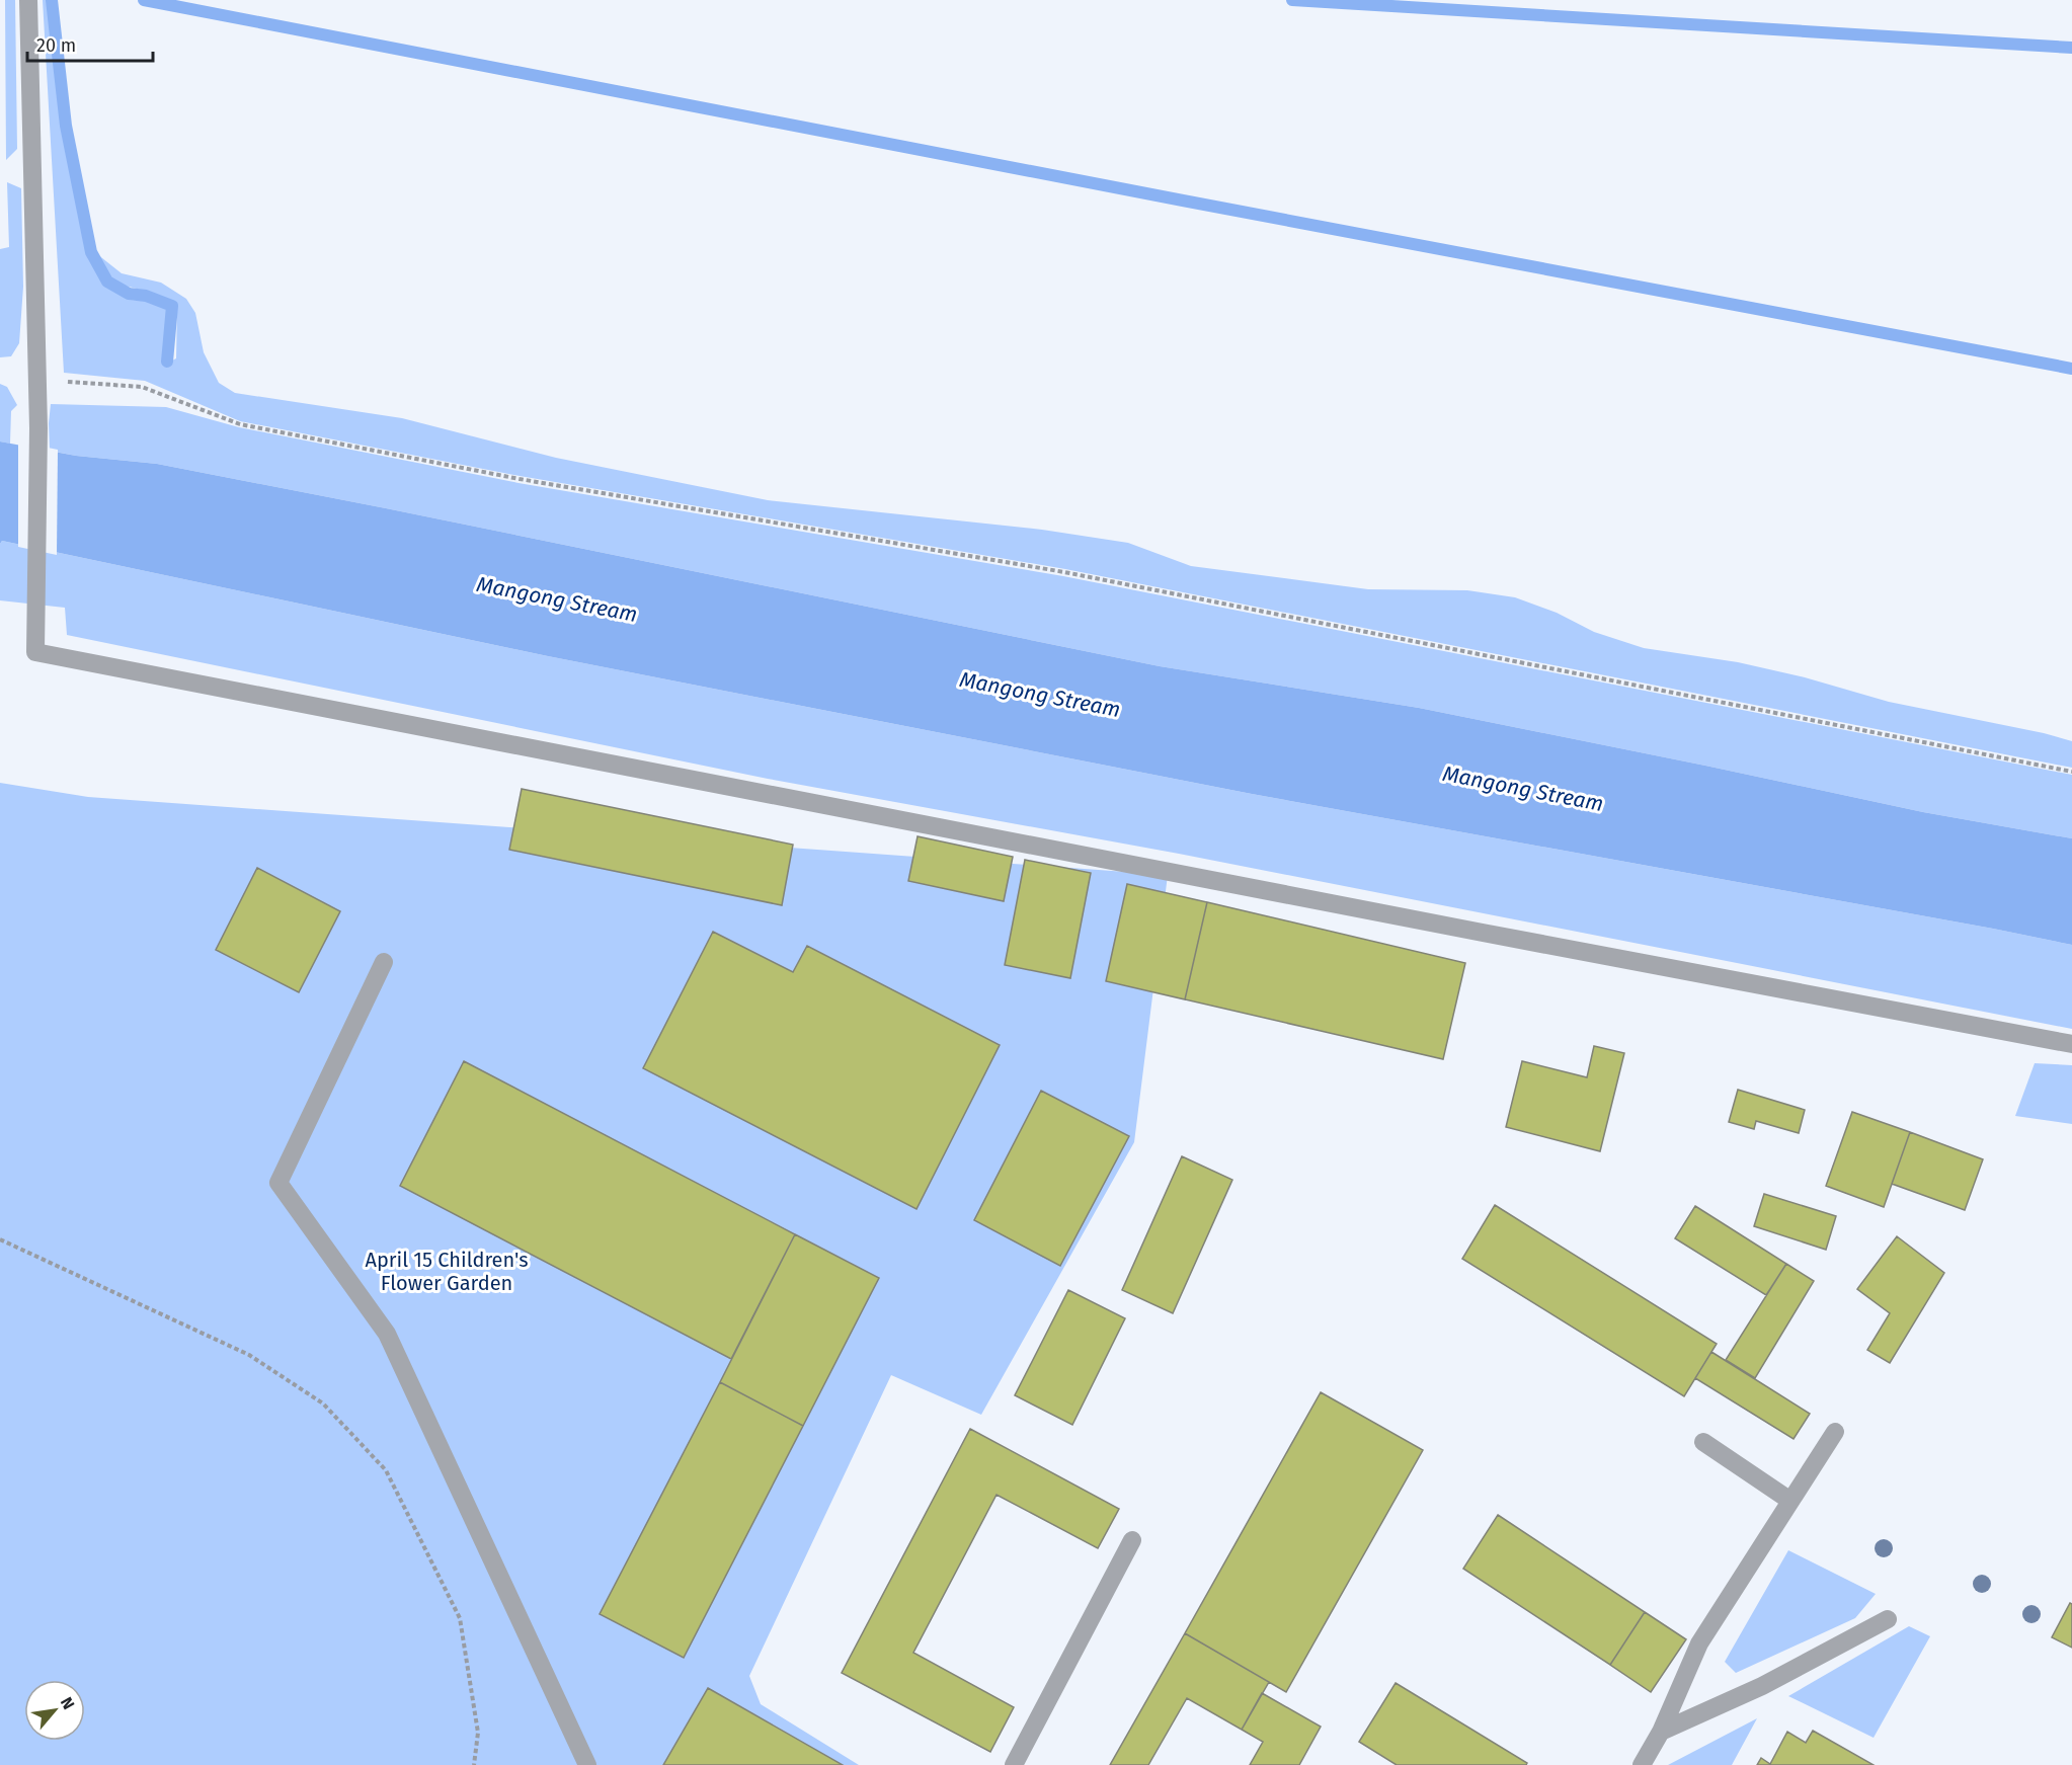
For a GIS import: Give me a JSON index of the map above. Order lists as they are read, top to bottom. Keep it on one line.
{"water":["Mangong Stream"],"parks":["April 15 Children's Flower Garden"],"scale_bar":"20 m","north":"top right"}
